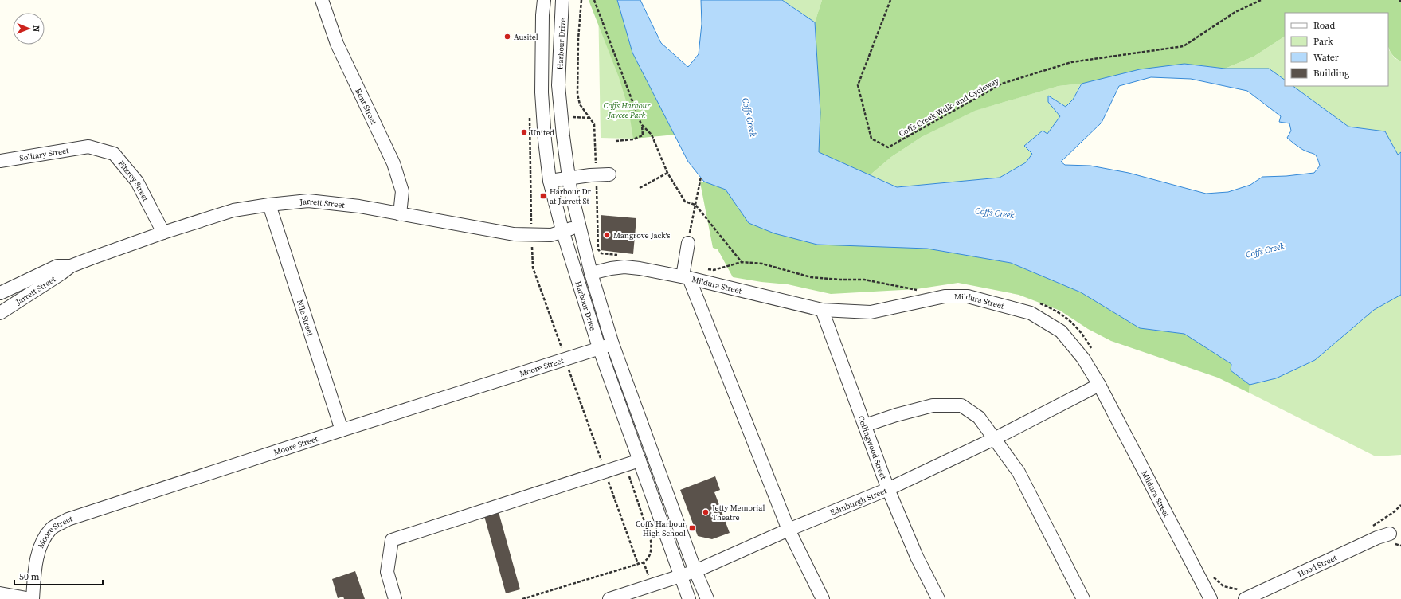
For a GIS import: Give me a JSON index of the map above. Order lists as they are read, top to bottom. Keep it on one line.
{"streets":{"street":["Harbour Drive","Bent Street","Solitary Street","Fitzroy Street","Jarrett Street","Mildura Street","Nile Street","Moore Street","Collingwood Street","Edinburgh Street","Hood Street"],"path":["Coffs Creek Walk- and Cycleway"]},"crossings":[["Harbour Drive","Jarrett Street"],["Harbour Drive","Mildura Street"],["Harbour Drive","Moore Street"],["Harbour Drive","Edinburgh Street"],["Bent Street","Jarrett Street"],["Solitary Street","Fitzroy Street"],["Fitzroy Street","Jarrett Street"],["Jarrett Street","Nile Street"],["Mildura Street","Collingwood Street"],["Mildura Street","Edinburgh Street"],["Nile Street","Moore Street"],["Collingwood Street","Edinburgh Street"]],"water":["Coffs Creek"],"parks":["Coffs Harbour Jaycee Park"],"places":{"other":["Ausitel","United","Mangrove Jack's","Jetty Memorial Theatre"],"transit":["Harbour Dr at Jarrett St","Coffs Harbour High School"]},"legend":["Road","Park","Water","Building"],"scale_bar":"50 m","north":"right"}
